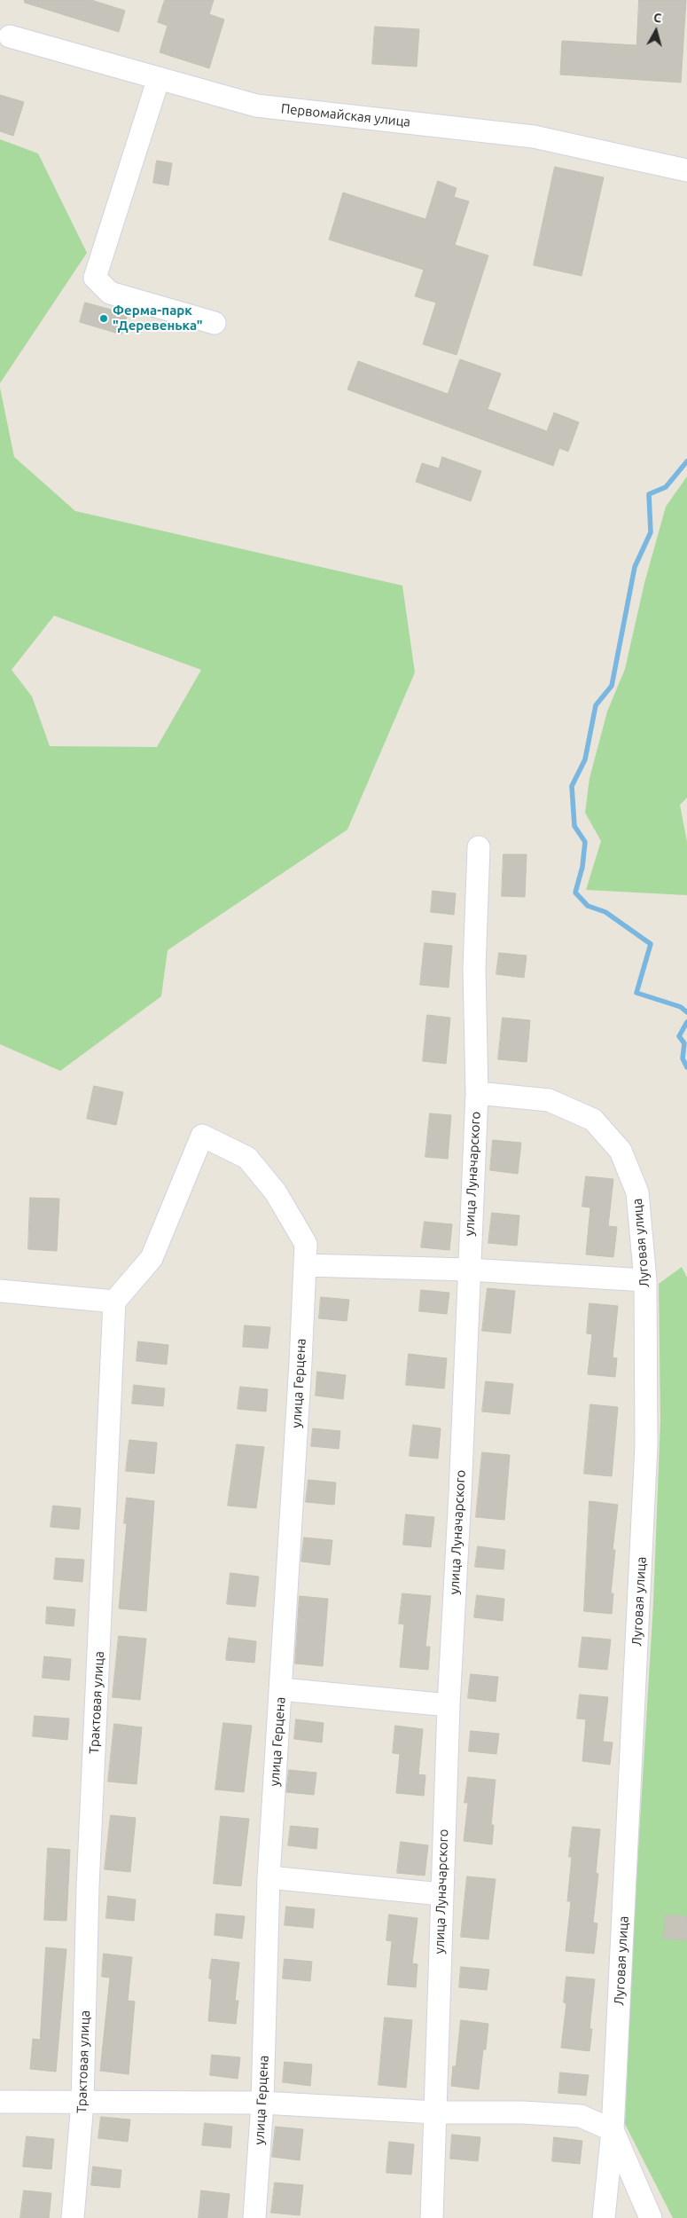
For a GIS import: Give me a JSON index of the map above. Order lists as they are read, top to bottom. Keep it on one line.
{"streets":{"street":["Первомайская улица","улица Луначарского","Луговая улица","улица Герцена","Трактовая улица"]},"crossings":[["улица Луначарского","Луговая улица"],["улица Герцена","Трактовая улица"]],"places":["Ферма-парк \"Деревенька\""],"north":"top"}
